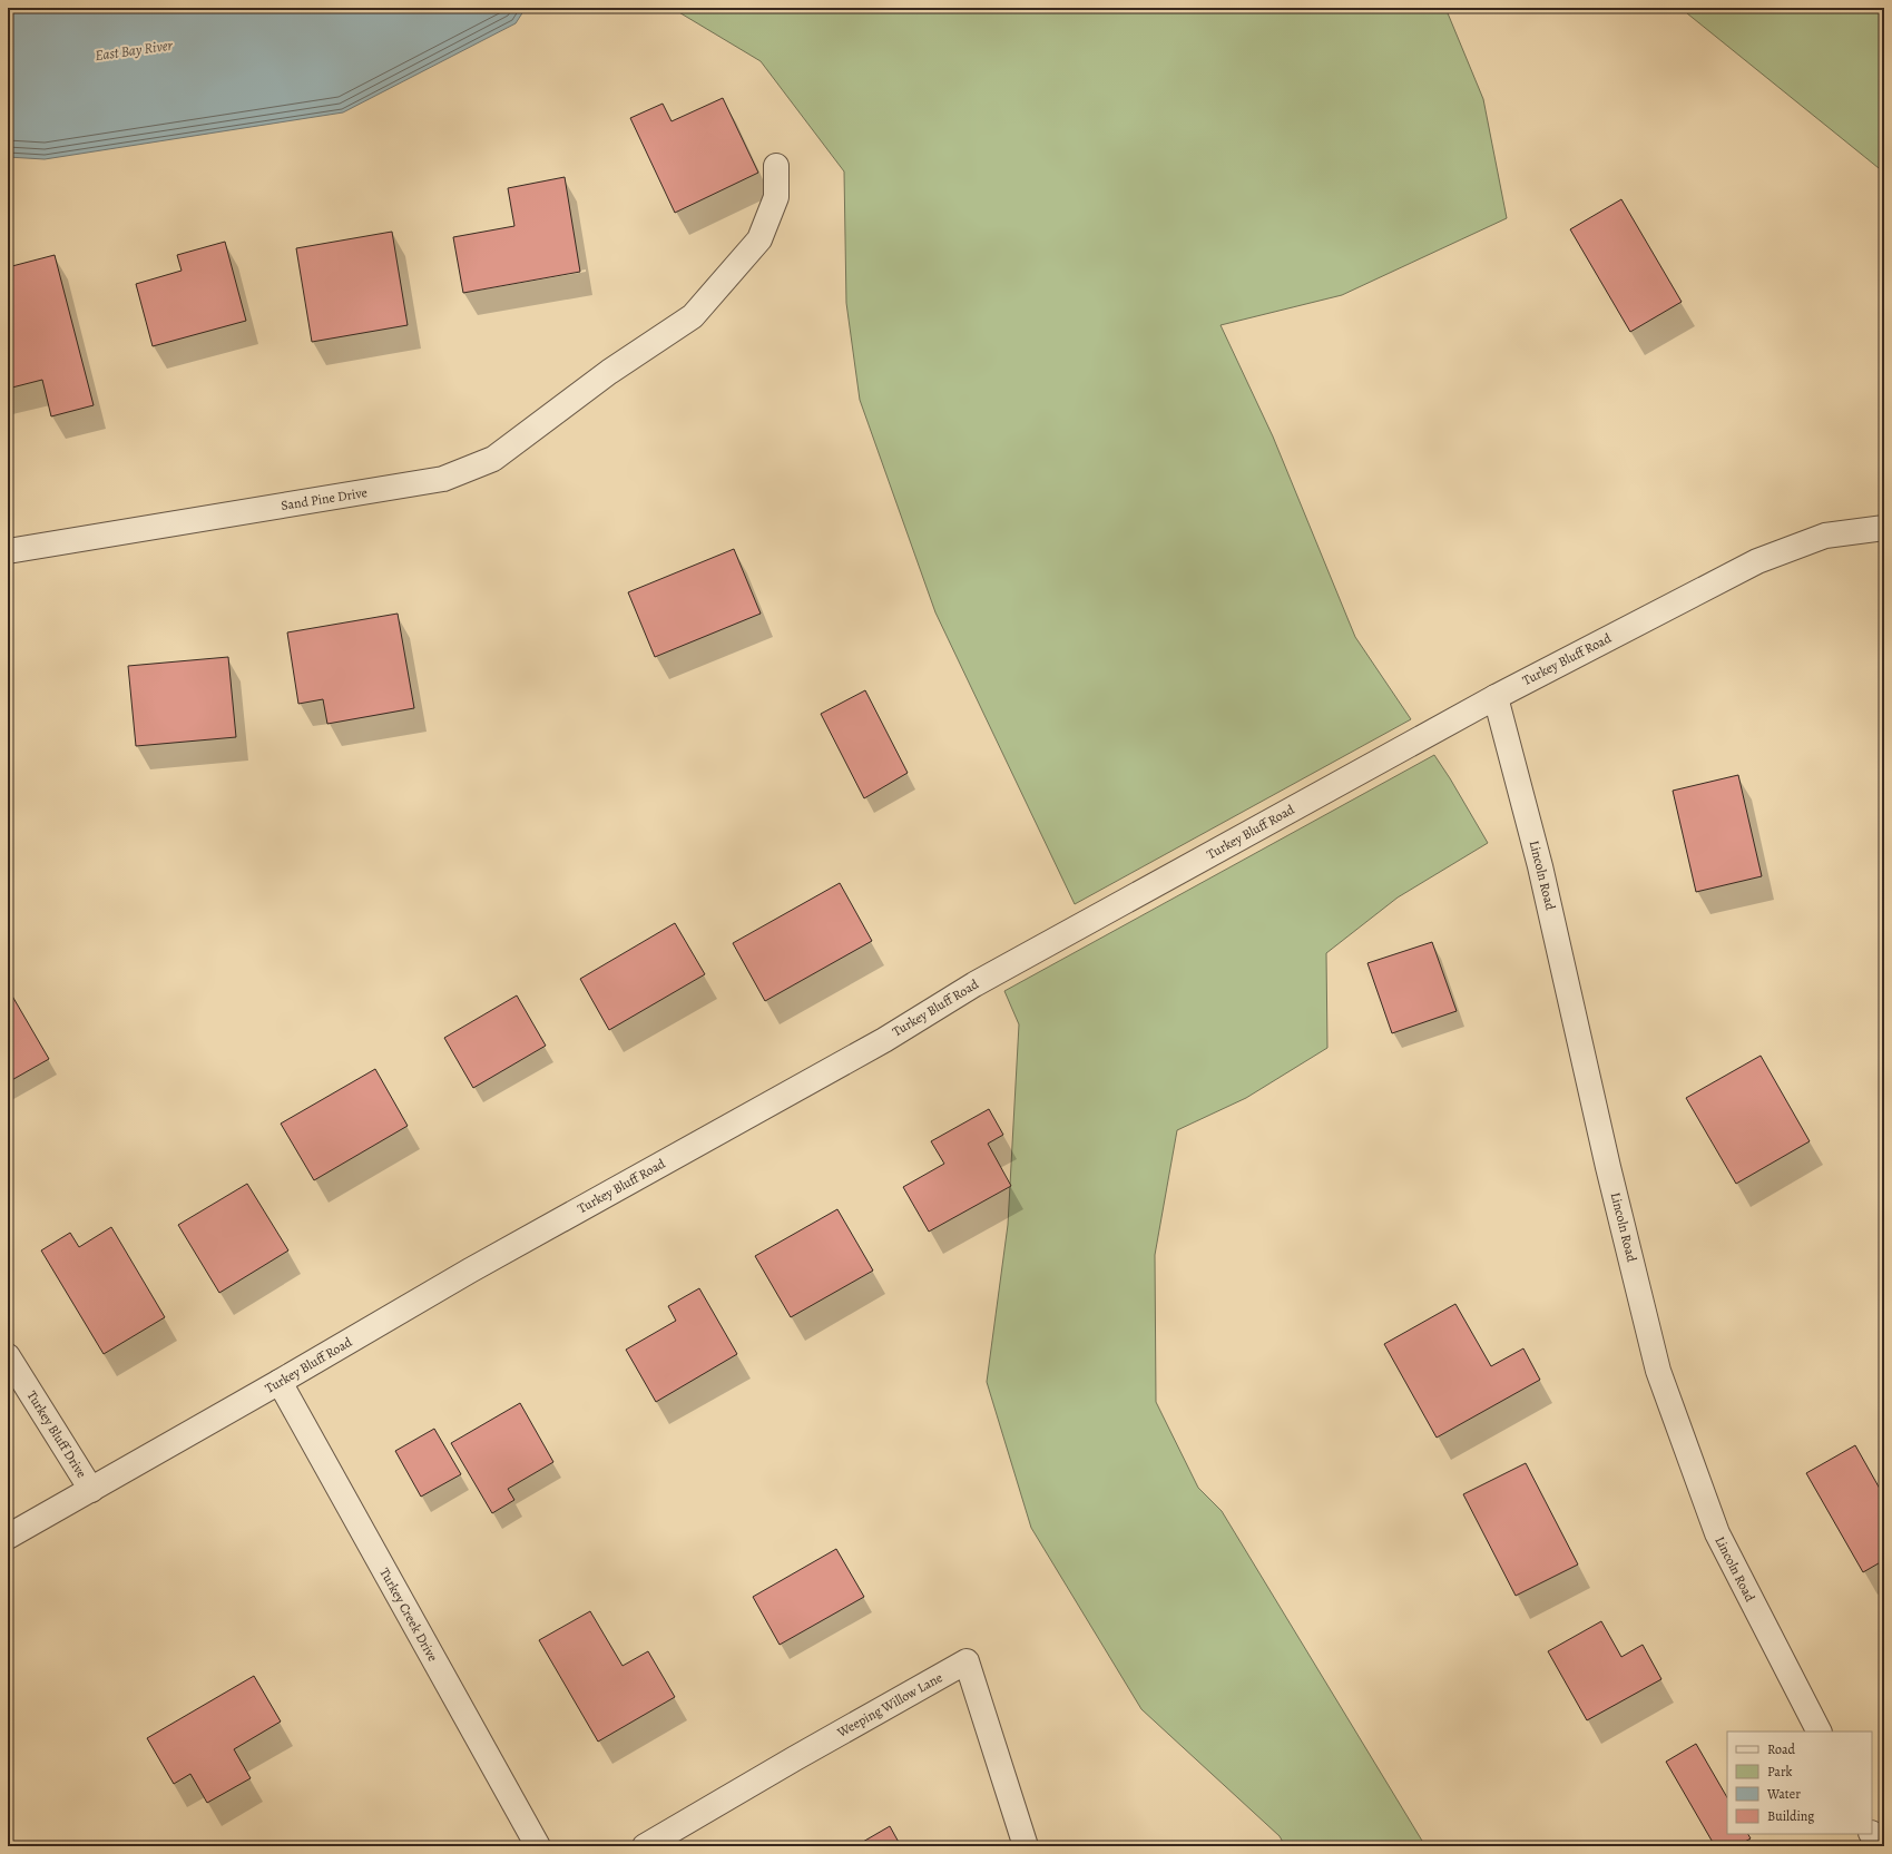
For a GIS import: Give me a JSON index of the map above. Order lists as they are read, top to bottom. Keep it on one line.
{"streets":{"street":["Sand Pine Drive","Turkey Bluff Road","Lincoln Road","Turkey Bluff Drive","Turkey Creek Drive","Weeping Willow Lane"]},"crossings":[["Turkey Bluff Road","Lincoln Road"],["Turkey Bluff Road","Turkey Bluff Drive"],["Turkey Bluff Road","Turkey Creek Drive"]],"water":["East Bay River"],"legend":["Road","Park","Water","Building"]}
